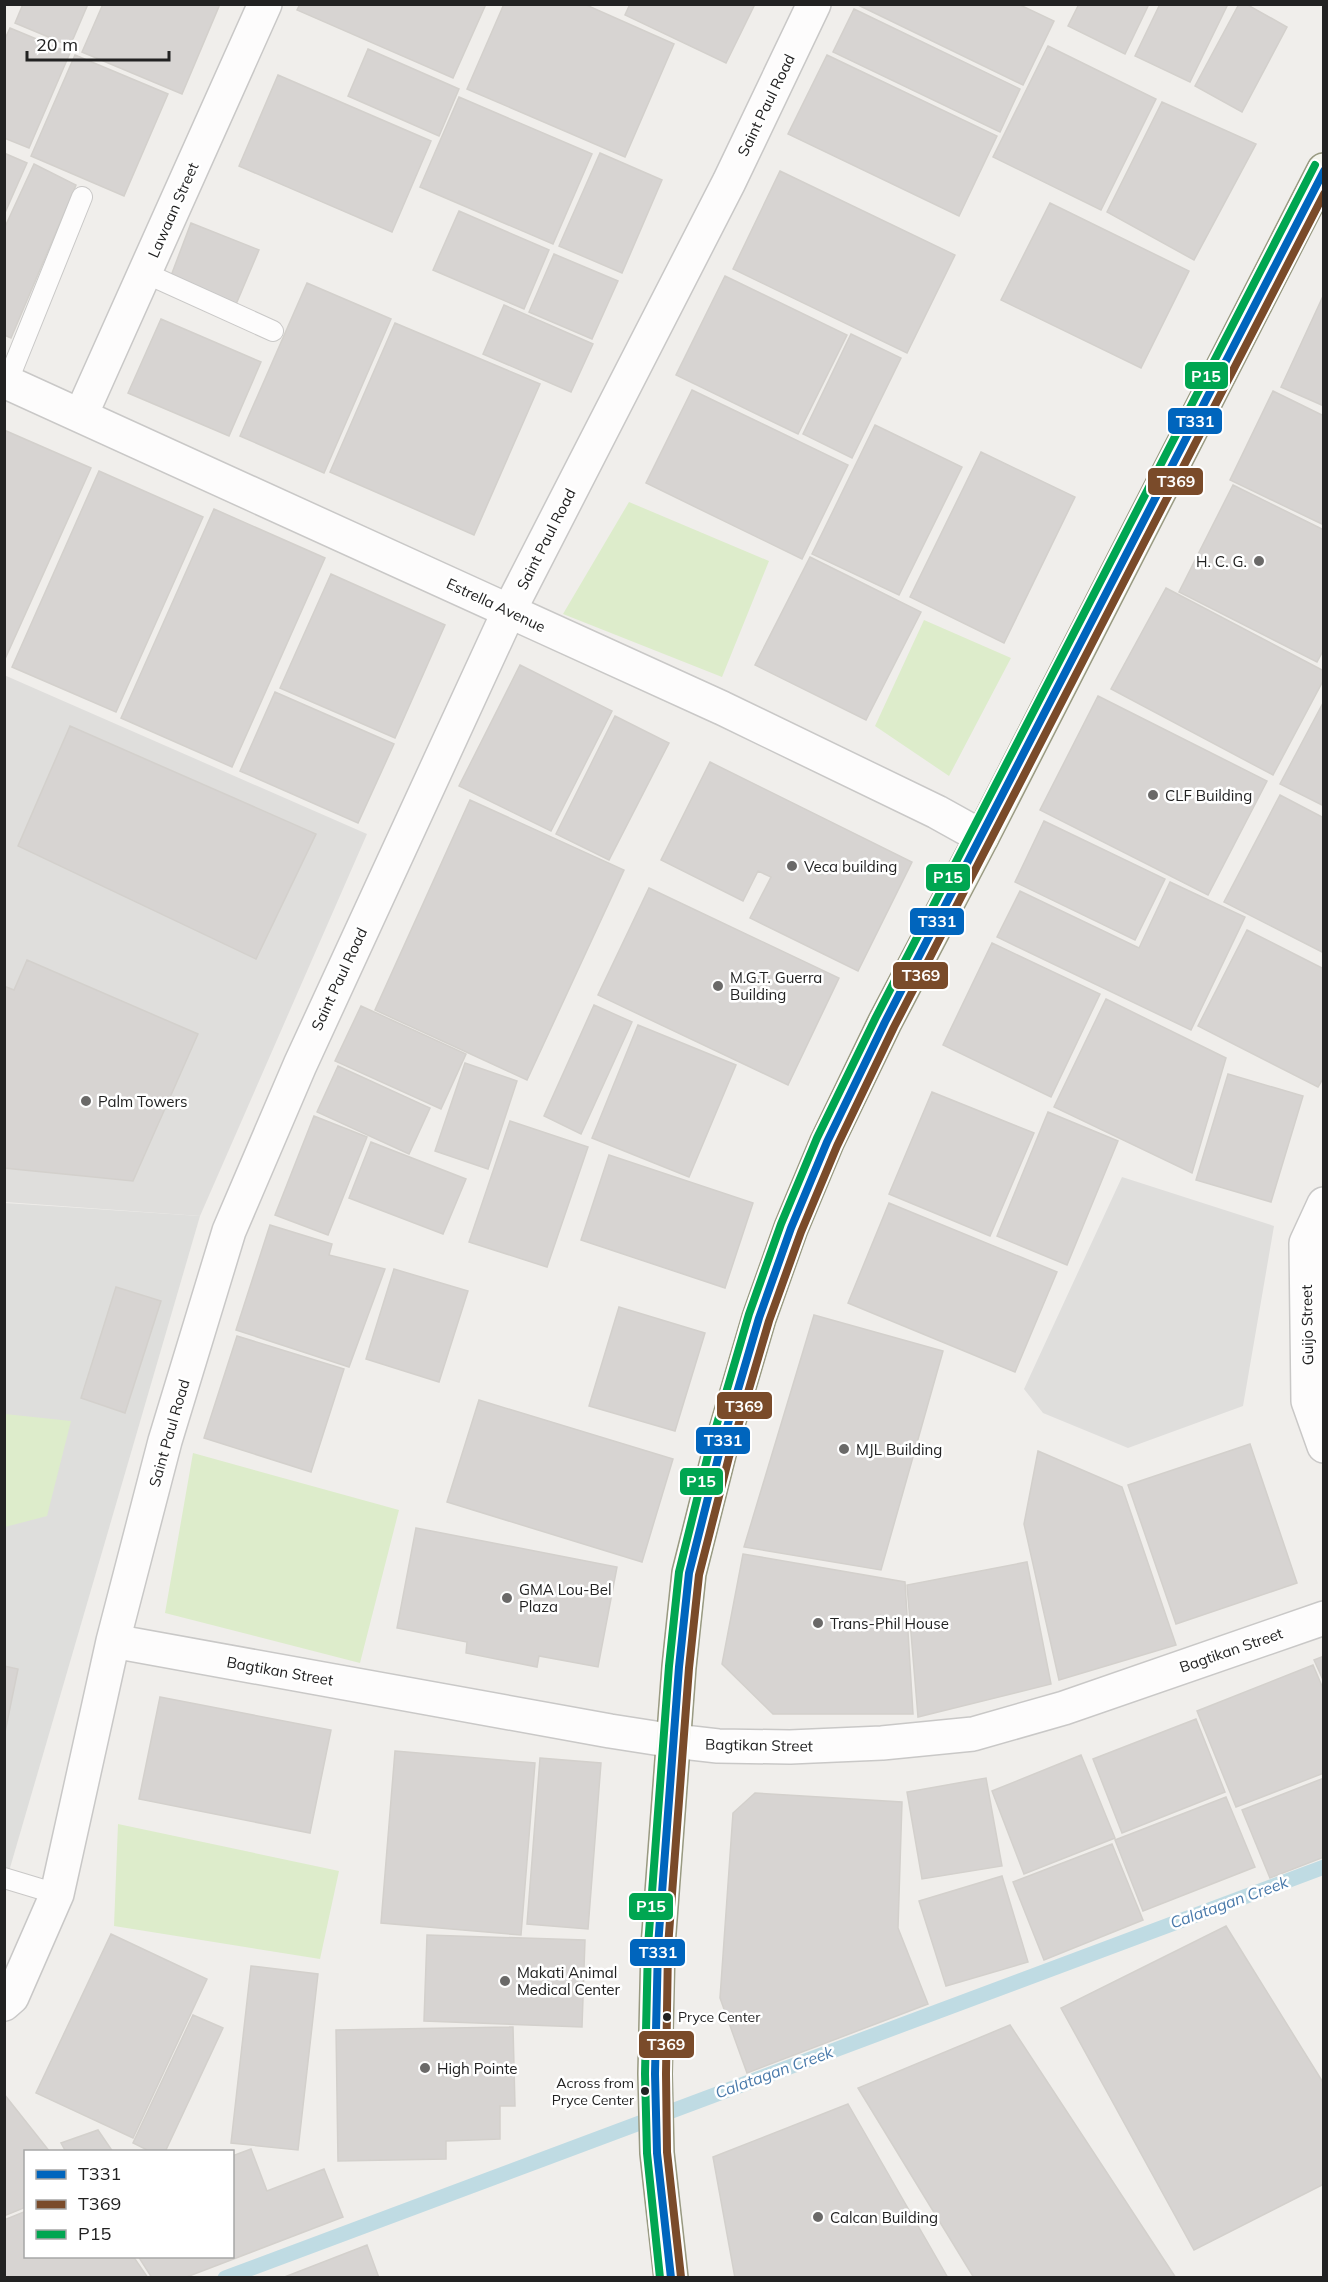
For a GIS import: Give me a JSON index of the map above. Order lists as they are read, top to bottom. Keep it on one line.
{"streets":{"street":["Saint Paul Road","Lawaan Street","Estrella Avenue","Guijo Street","Bagtikan Street"]},"crossings":[["Saint Paul Road","Estrella Avenue"],["Saint Paul Road","Bagtikan Street"],["Lawaan Street","Estrella Avenue"]],"water":["Calatagan Creek"],"places":["H. C. G.","CLF Building","Veca building","M.G.T. Guerra Building","Palm Towers","MJL Building","GMA Lou-Bel Plaza","Trans-Phil House","Makati Animal Medical Center","Pryce Center","High Pointe","Across from Pryce Center","Calcan Building"],"lines":["transit line P15","transit line T331","transit line T369"],"legend":["T331","T369","P15"],"scale_bar":"20 m"}
